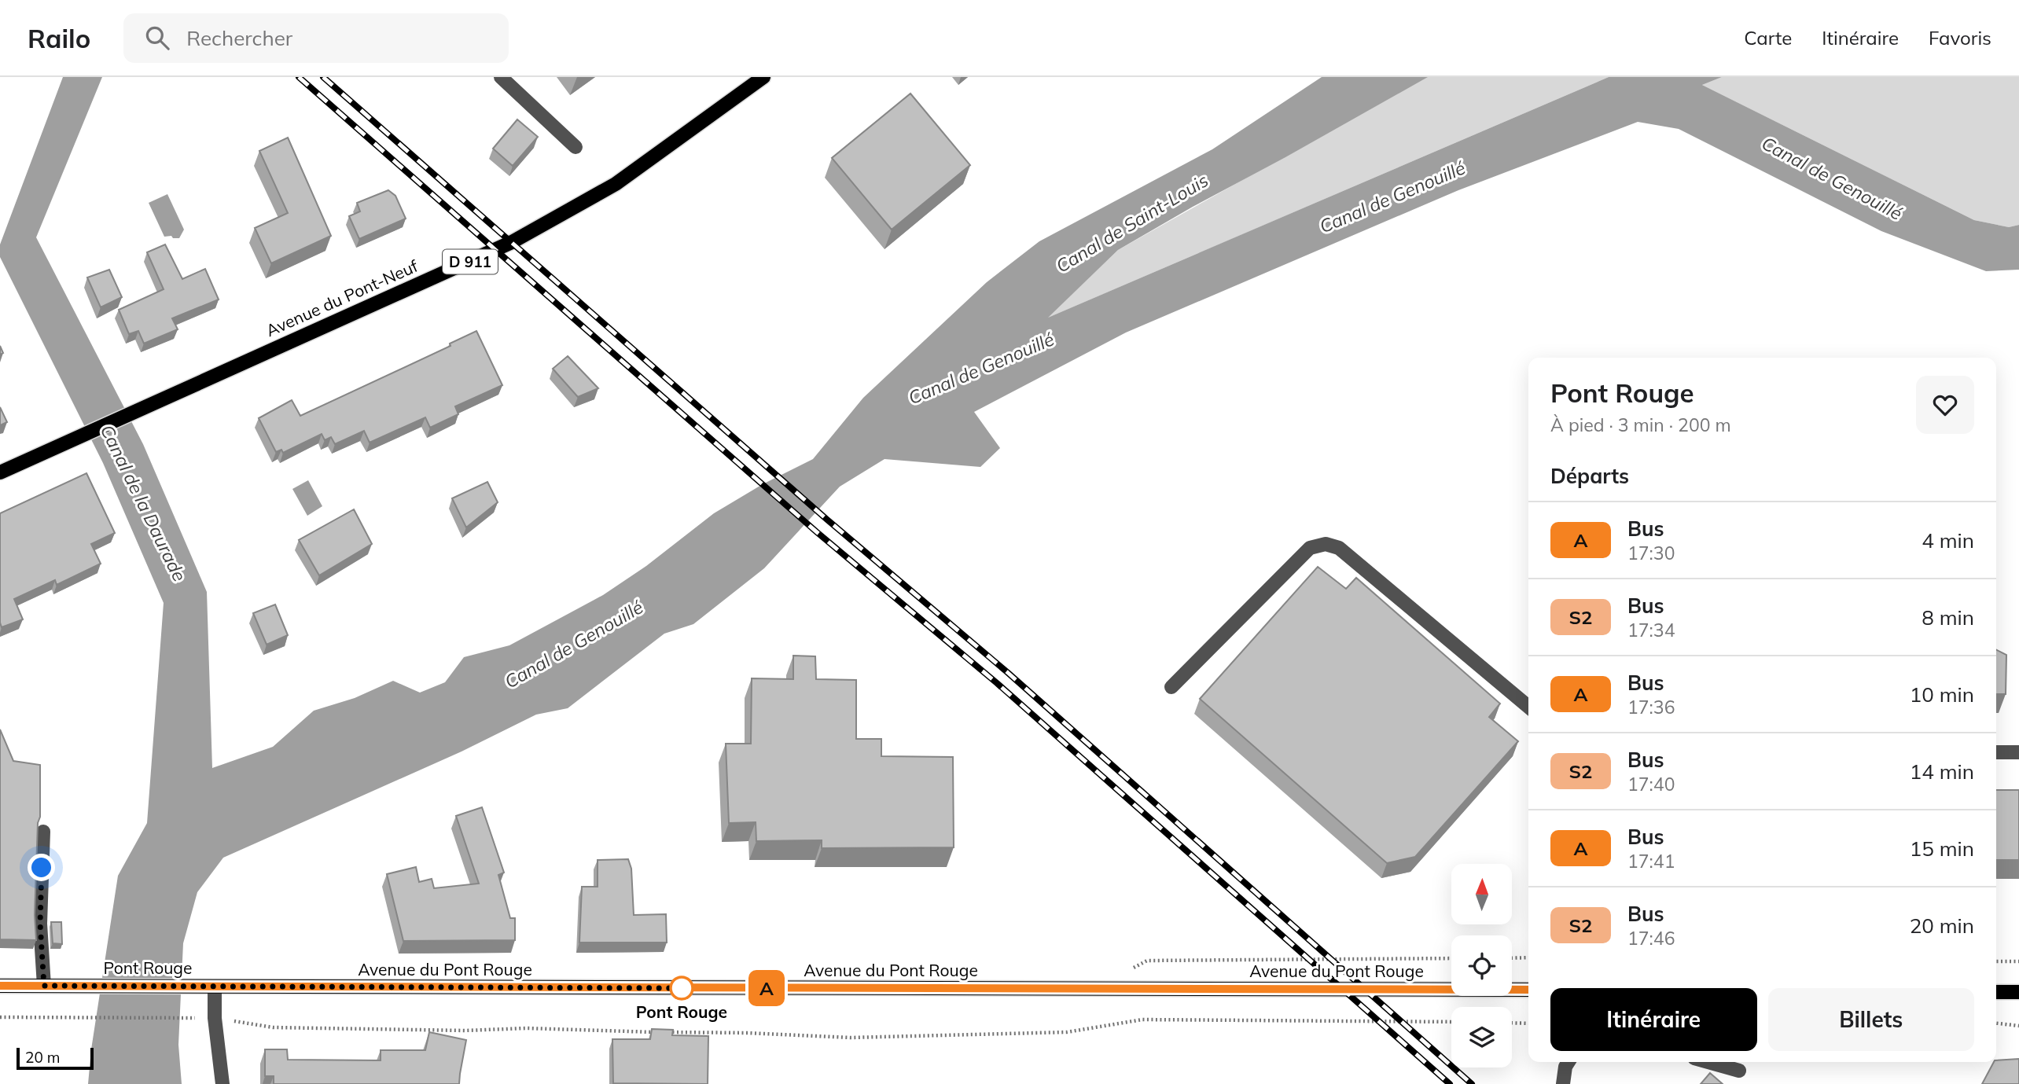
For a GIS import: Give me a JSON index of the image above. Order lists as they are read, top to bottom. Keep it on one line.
{"streets":{"main road":["D 911","Avenue du Pont-Neuf","Pont Rouge","Avenue du Pont Rouge"]},"crossings":[["Pont Rouge","Avenue du Pont Rouge"]],"water":["Canal de Genouillé","Canal de Saint-Louis","Canal de la Daurade"],"places":["Pont Rouge"],"lines":["bus line A"],"scale_bar":"20 m","north":"top","page":{"header":"Railo","search":"Rechercher","nav":["Carte","Itinéraire","Favoris"],"on_map":"A","heading":[["Pont Rouge","À pied · 3 min · 200 m"],"Départs"],"list":[{"mark":"A","name":"Bus","note":"17:30","value":"4 min"},{"mark":"S2","name":"Bus","note":"17:34","value":"8 min"},{"mark":"A","name":"Bus","note":"17:36","value":"10 min"},{"mark":"S2","name":"Bus","note":"17:40","value":"14 min"},{"mark":"A","name":"Bus","note":"17:41","value":"15 min"},{"mark":"S2","name":"Bus","note":"17:46","value":"20 min"}],"buttons":["Itinéraire","Billets"],"scale":"20 m"}}
